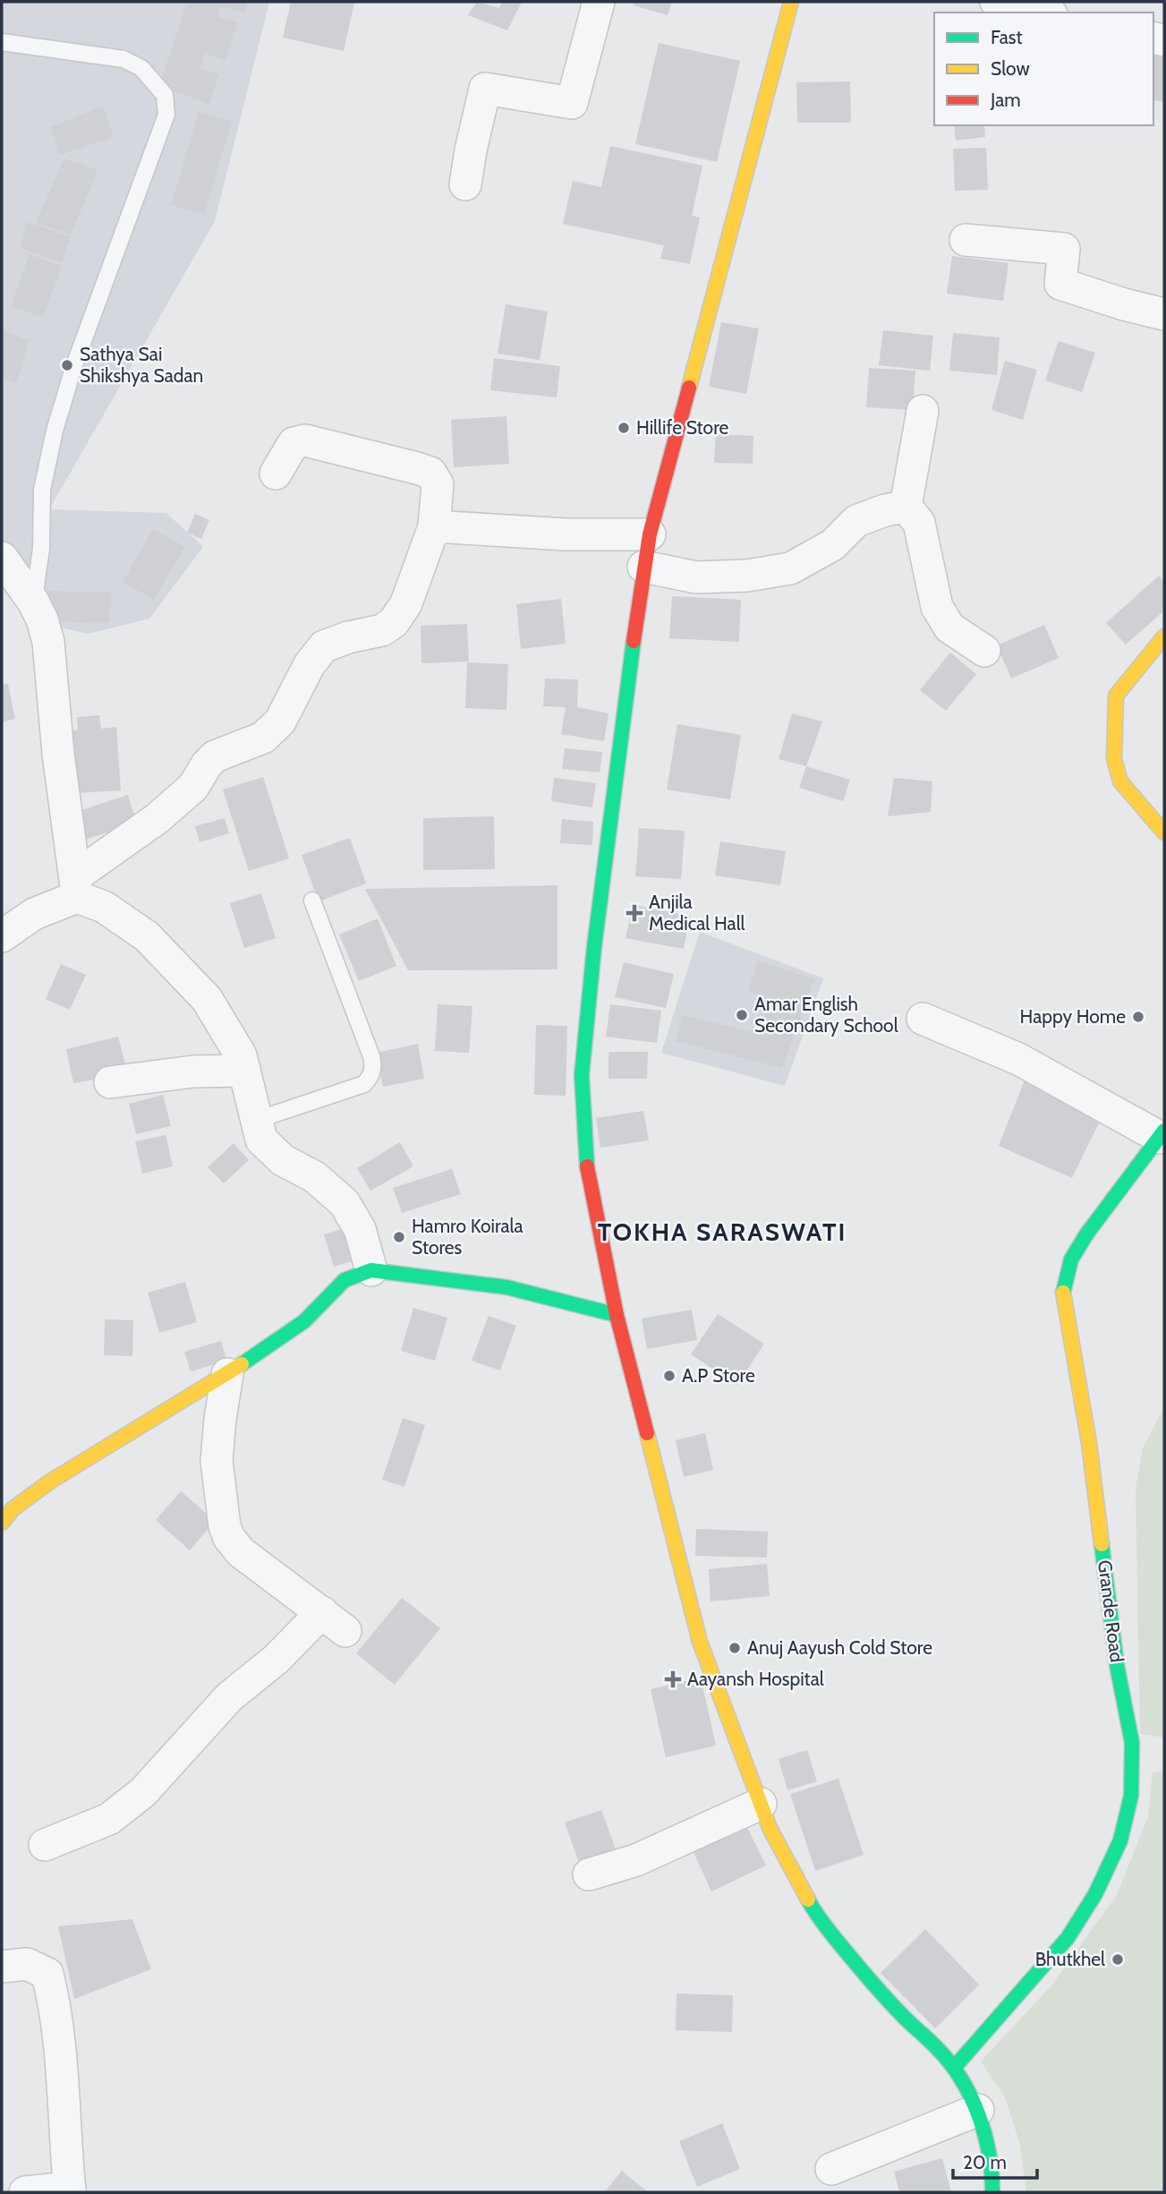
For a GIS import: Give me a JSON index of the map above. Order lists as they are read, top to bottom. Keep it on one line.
{"streets":{"main road":["Grande Road"]},"districts":["TOKHA SARASWATI"],"places":{"other":["Sathya Sai Shikshya Sadan","Hillife Store","Amar English Secondary School","Happy Home","Hamro Koirala Stores","A.P Store","Anuj Aayush Cold Store","Bhutkhel"],"health":["Anjila Medical Hall","Aayansh Hospital"]},"legend":["Fast","Slow","Jam"],"scale_bar":"20 m"}
